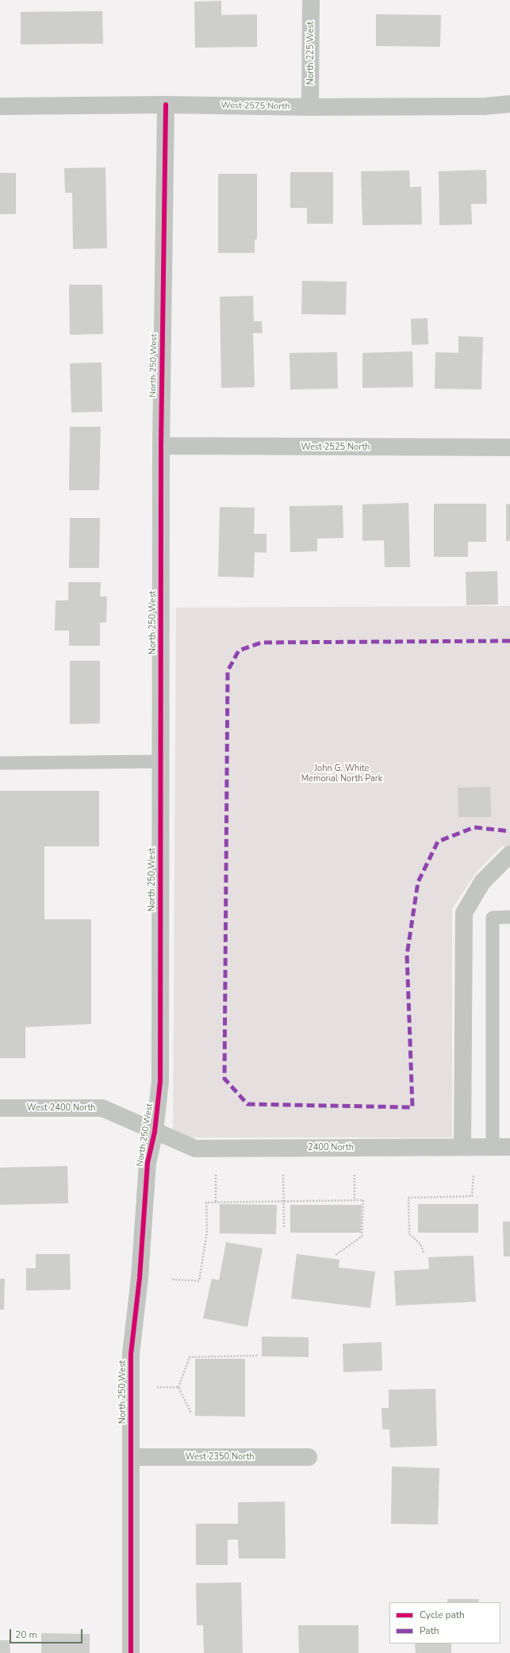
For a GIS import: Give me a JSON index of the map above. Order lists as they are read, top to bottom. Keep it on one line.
{"streets":{"street":["North 225 West","West 2575 North","North 250 West","West 2525 North","West 2400 North","2400 North","West 2350 North"]},"crossings":[["North 225 West","West 2575 North"],["West 2575 North","North 250 West"],["North 250 West","West 2525 North"],["North 250 West","West 2400 North"],["North 250 West","2400 North"],["North 250 West","West 2350 North"],["West 2400 North","2400 North"]],"parks":["John G. White Memorial North Park"],"legend":["Cycle path","Path"],"scale_bar":"20 m"}
